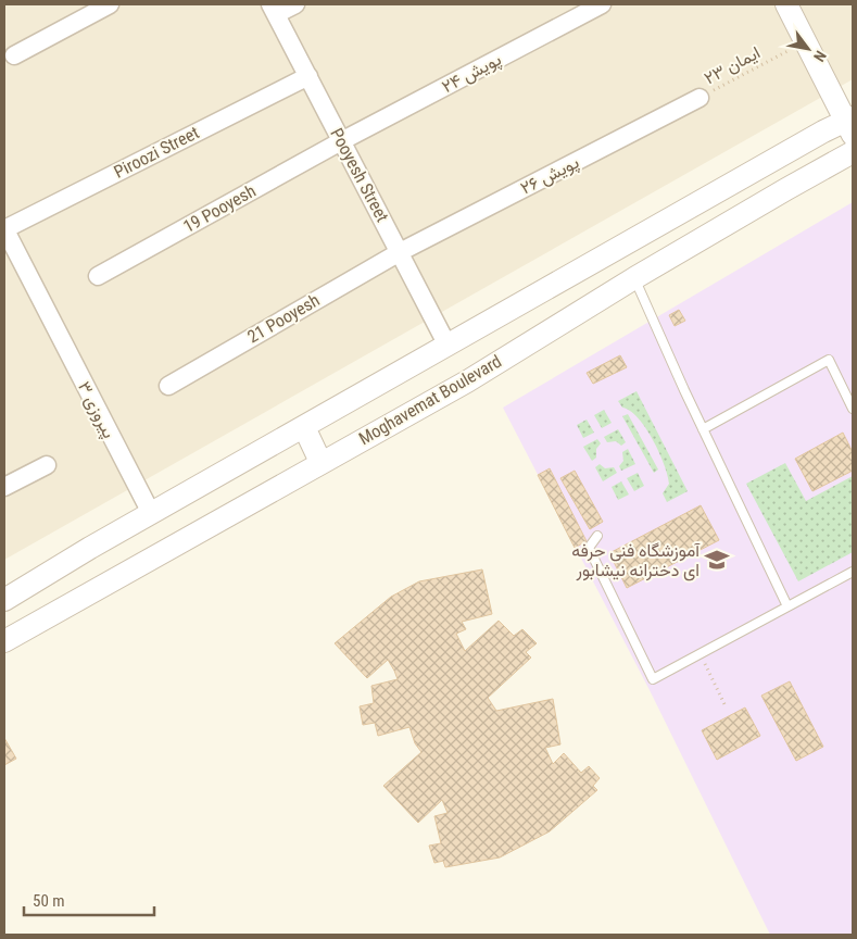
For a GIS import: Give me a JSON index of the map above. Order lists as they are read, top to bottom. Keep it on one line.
{"streets":{"street":["پویش ۲۴","Piroozi Street","Pooyesh Street","پویش ۲۶","19 Pooyesh","21 Pooyesh","Moghavemat Boulevard","پیروزی ۳"],"path":["ایمان ۲۳"]},"crossings":[["ایمان ۲۳","پویش ۲۶"],["پویش ۲۴","Pooyesh Street"],["پویش ۲۴","19 Pooyesh"],["Piroozi Street","Pooyesh Street"],["Piroozi Street","پیروزی ۳"],["Pooyesh Street","پویش ۲۶"],["Pooyesh Street","19 Pooyesh"],["Pooyesh Street","21 Pooyesh"],["پویش ۲۶","21 Pooyesh"]],"places":{"school or university":["آموزشگاه فنی حرفه ای دخترانه نیشابور"]},"scale_bar":"50 m","north":"bottom right"}
